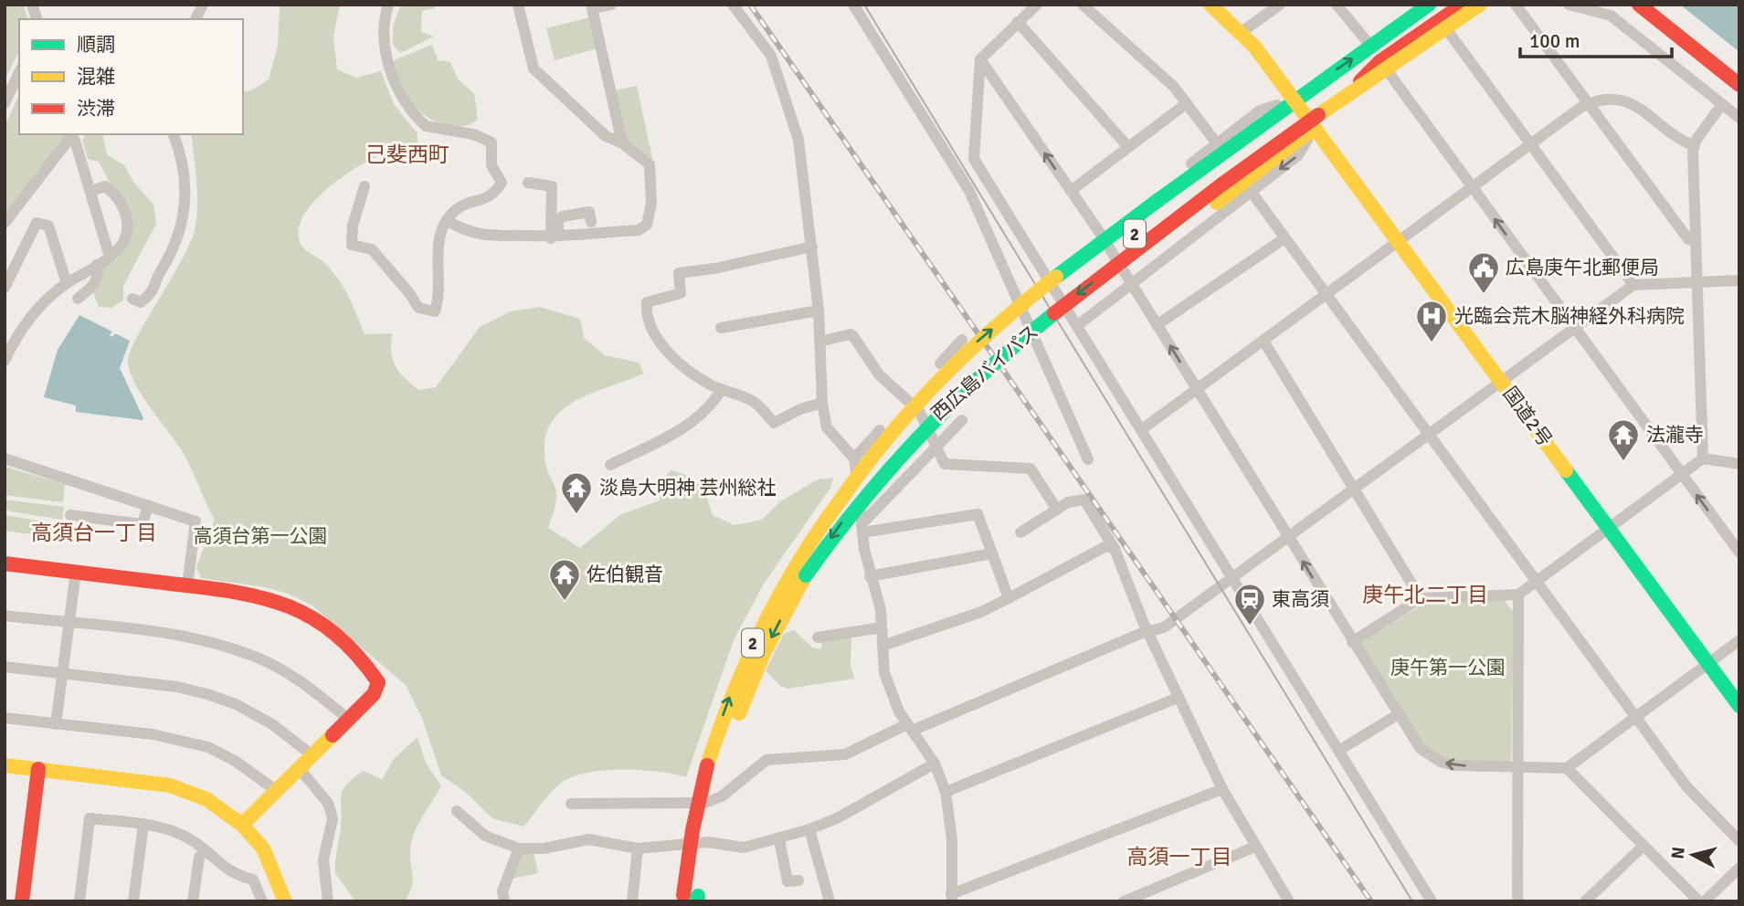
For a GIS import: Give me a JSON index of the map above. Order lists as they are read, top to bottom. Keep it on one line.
{"streets":{"main road":["2","西広島バイパス","国道2号"]},"crossings":[["2","西広島バイパス"],["2","国道2号"]],"districts":["己斐西町","高須台一丁目","庚午北二丁目","高須一丁目"],"parks":["高須台第一公園","庚午第一公園"],"places":{"public building":["広島庚午北郵便局"],"hospital":["光臨会荒木脳神経外科病院"],"temple":["法瀧寺","淡島大明神 芸州総社","佐伯観音"],"station":["東高須"]},"legend":["順調","混雑","渋滞"],"scale_bar":"100 m","north":"left"}
